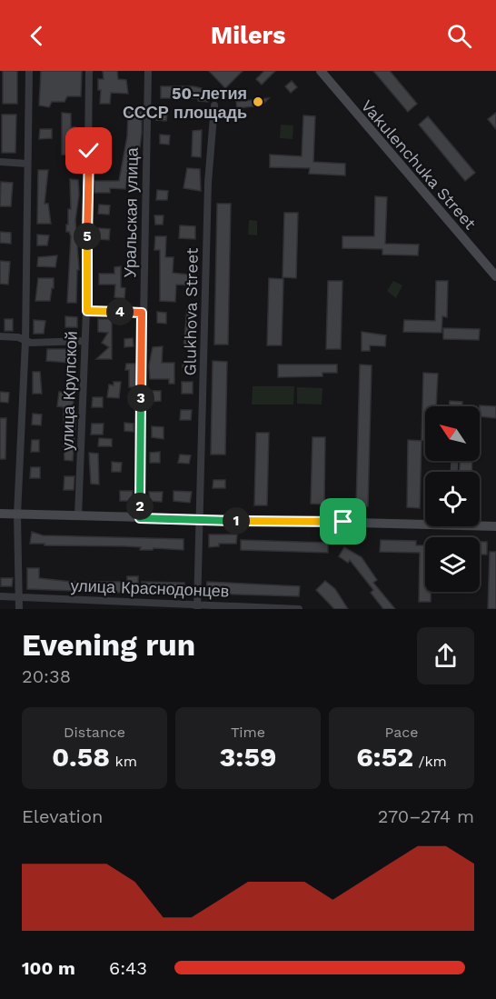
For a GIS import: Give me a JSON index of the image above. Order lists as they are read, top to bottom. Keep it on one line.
{"streets":{"street":["Vakulenchuka Street","Уральская улица","Glukhova Street","улица Крупской","улица Краснодонцев"]},"crossings":[["Glukhova Street","улица Краснодонцев"]],"places":["50-летия СССР площадь"],"north":"top left","page":{"header":"Milers","pins":["5","4","3","2","1"],"heading":["Evening run","20:38"],"stats":[["Distance","0.58 km"],["Time","3:59"],["Pace","6:52 /km"]],"chart":["Elevation","270–274 m"],"list":[{"name":"100 m","note":"6:43"}]}}
